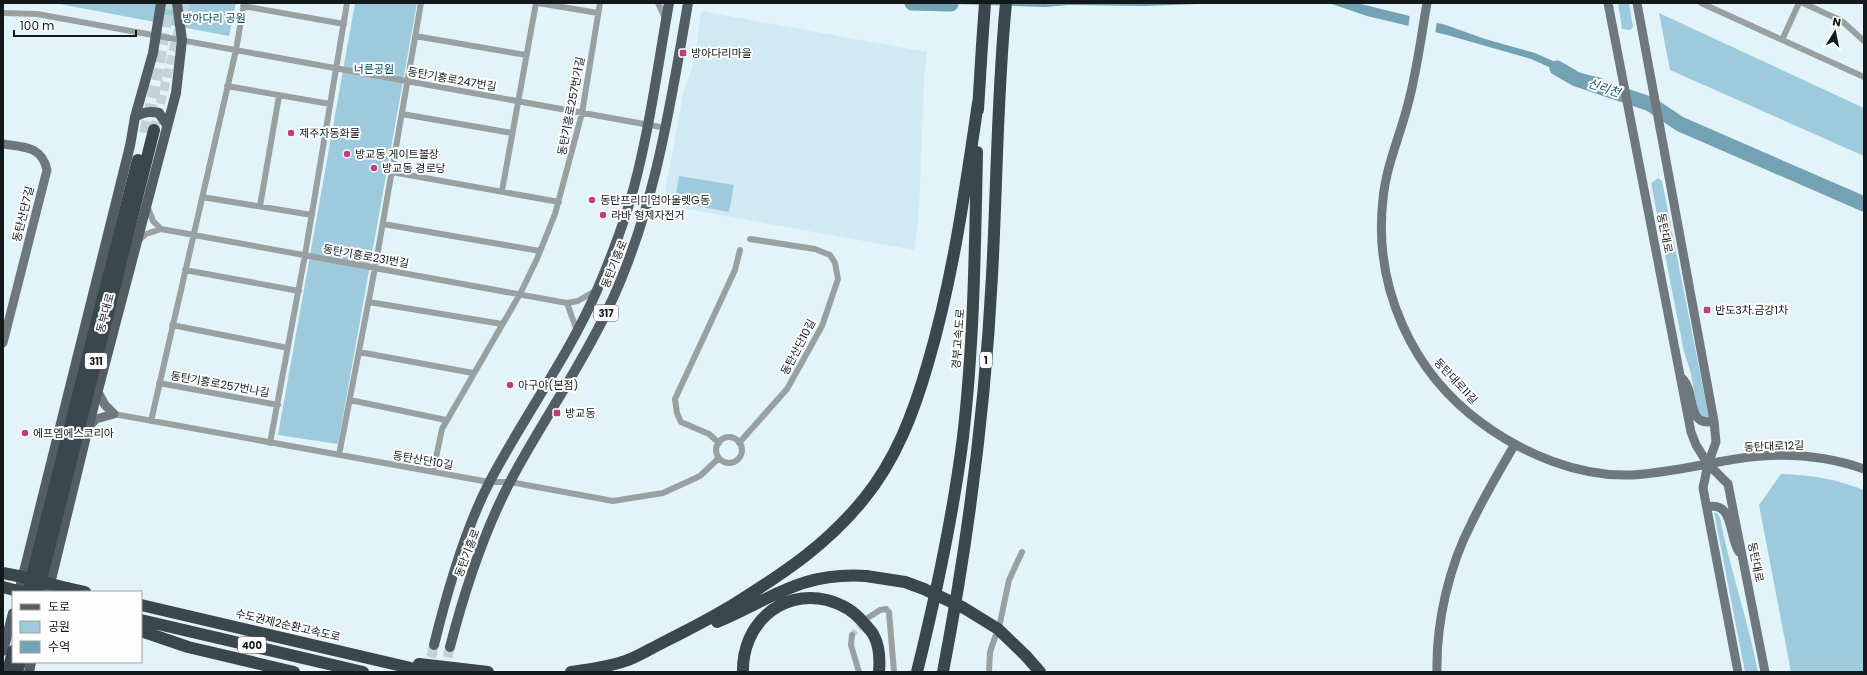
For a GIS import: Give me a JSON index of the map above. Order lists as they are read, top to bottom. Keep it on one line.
{"streets":{"highway":["동부대로","경부고속도로","1","311","수도권제2순환고속도로","400"],"main road":["동탄산단7길","동탄대로","동탄기흥로","317","동탄대로11길","동탄대로12길"],"street":["동탄기흥로247번길","동탄기흥로257번가길","동탄기흥로231번길","동탄산단10길","동탄기흥로257번나길"]},"crossings":[["동탄기흥로247번길","동탄기흥로257번가길"],["동탄기흥로247번길","동탄기흥로"],["동탄기흥로247번길","동부대로"],["동탄기흥로247번길","동탄기흥로257번나길"],["동탄기흥로257번가길","동탄기흥로231번길"],["동탄기흥로257번가길","동탄산단10길"],["동탄대로","동탄대로11길"],["동탄대로","동탄대로12길"],["동탄기흥로231번길","동탄기흥로257번나길"],["동탄기흥로","동탄산단10길"],["동탄산단10길","동탄기흥로257번나길"],["동탄대로11길","동탄대로12길"]],"water":["신리천"],"parks":["방아다리 공원","너른공원"],"places":{"transit":["방아다리마을","반도3차.금강1차","방교동"],"other":["제주자동화물","방교동 게이트볼장","방교동 경로당","동탄프리미엄아울렛G동","라바 형제자전거","아구야(본점)","에프엠에스코리아"]},"legend":["도로","공원","수역"],"scale_bar":"100 m","north":"top"}
